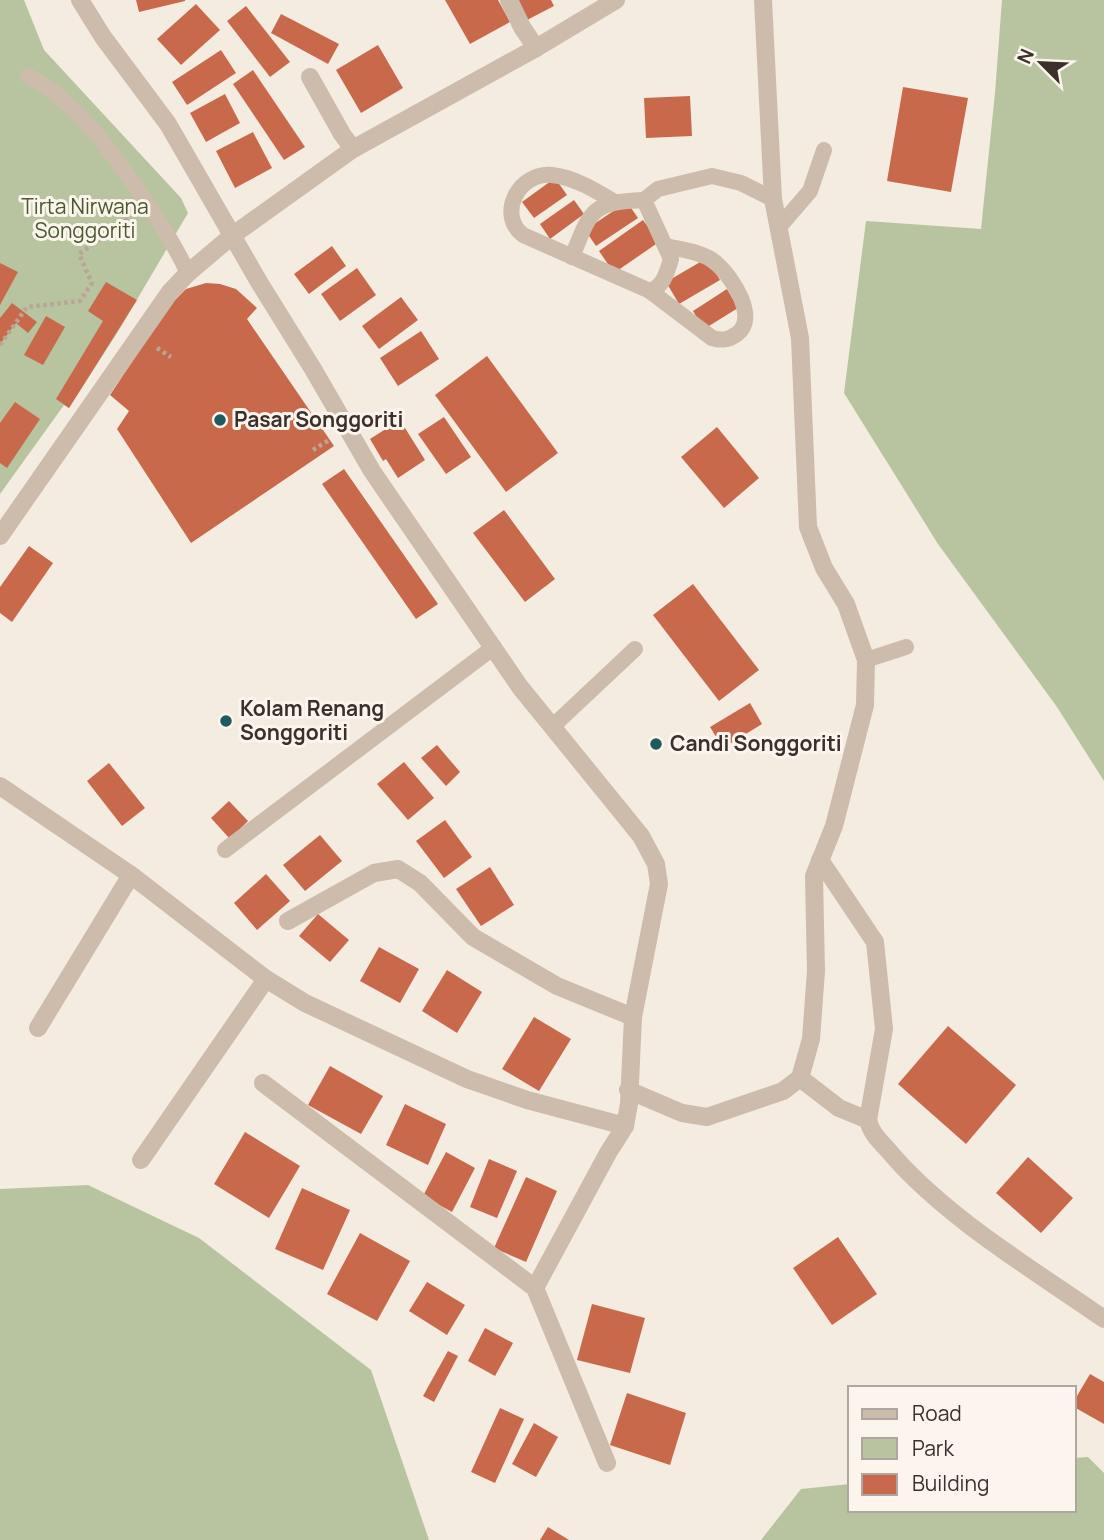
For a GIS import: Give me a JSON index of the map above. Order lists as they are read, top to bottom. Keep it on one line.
{"parks":["Tirta Nirwana Songgoriti"],"places":["Pasar Songgoriti","Kolam Renang Songgoriti","Candi Songgoriti"],"legend":["Road","Park","Building"],"north":"top left"}
